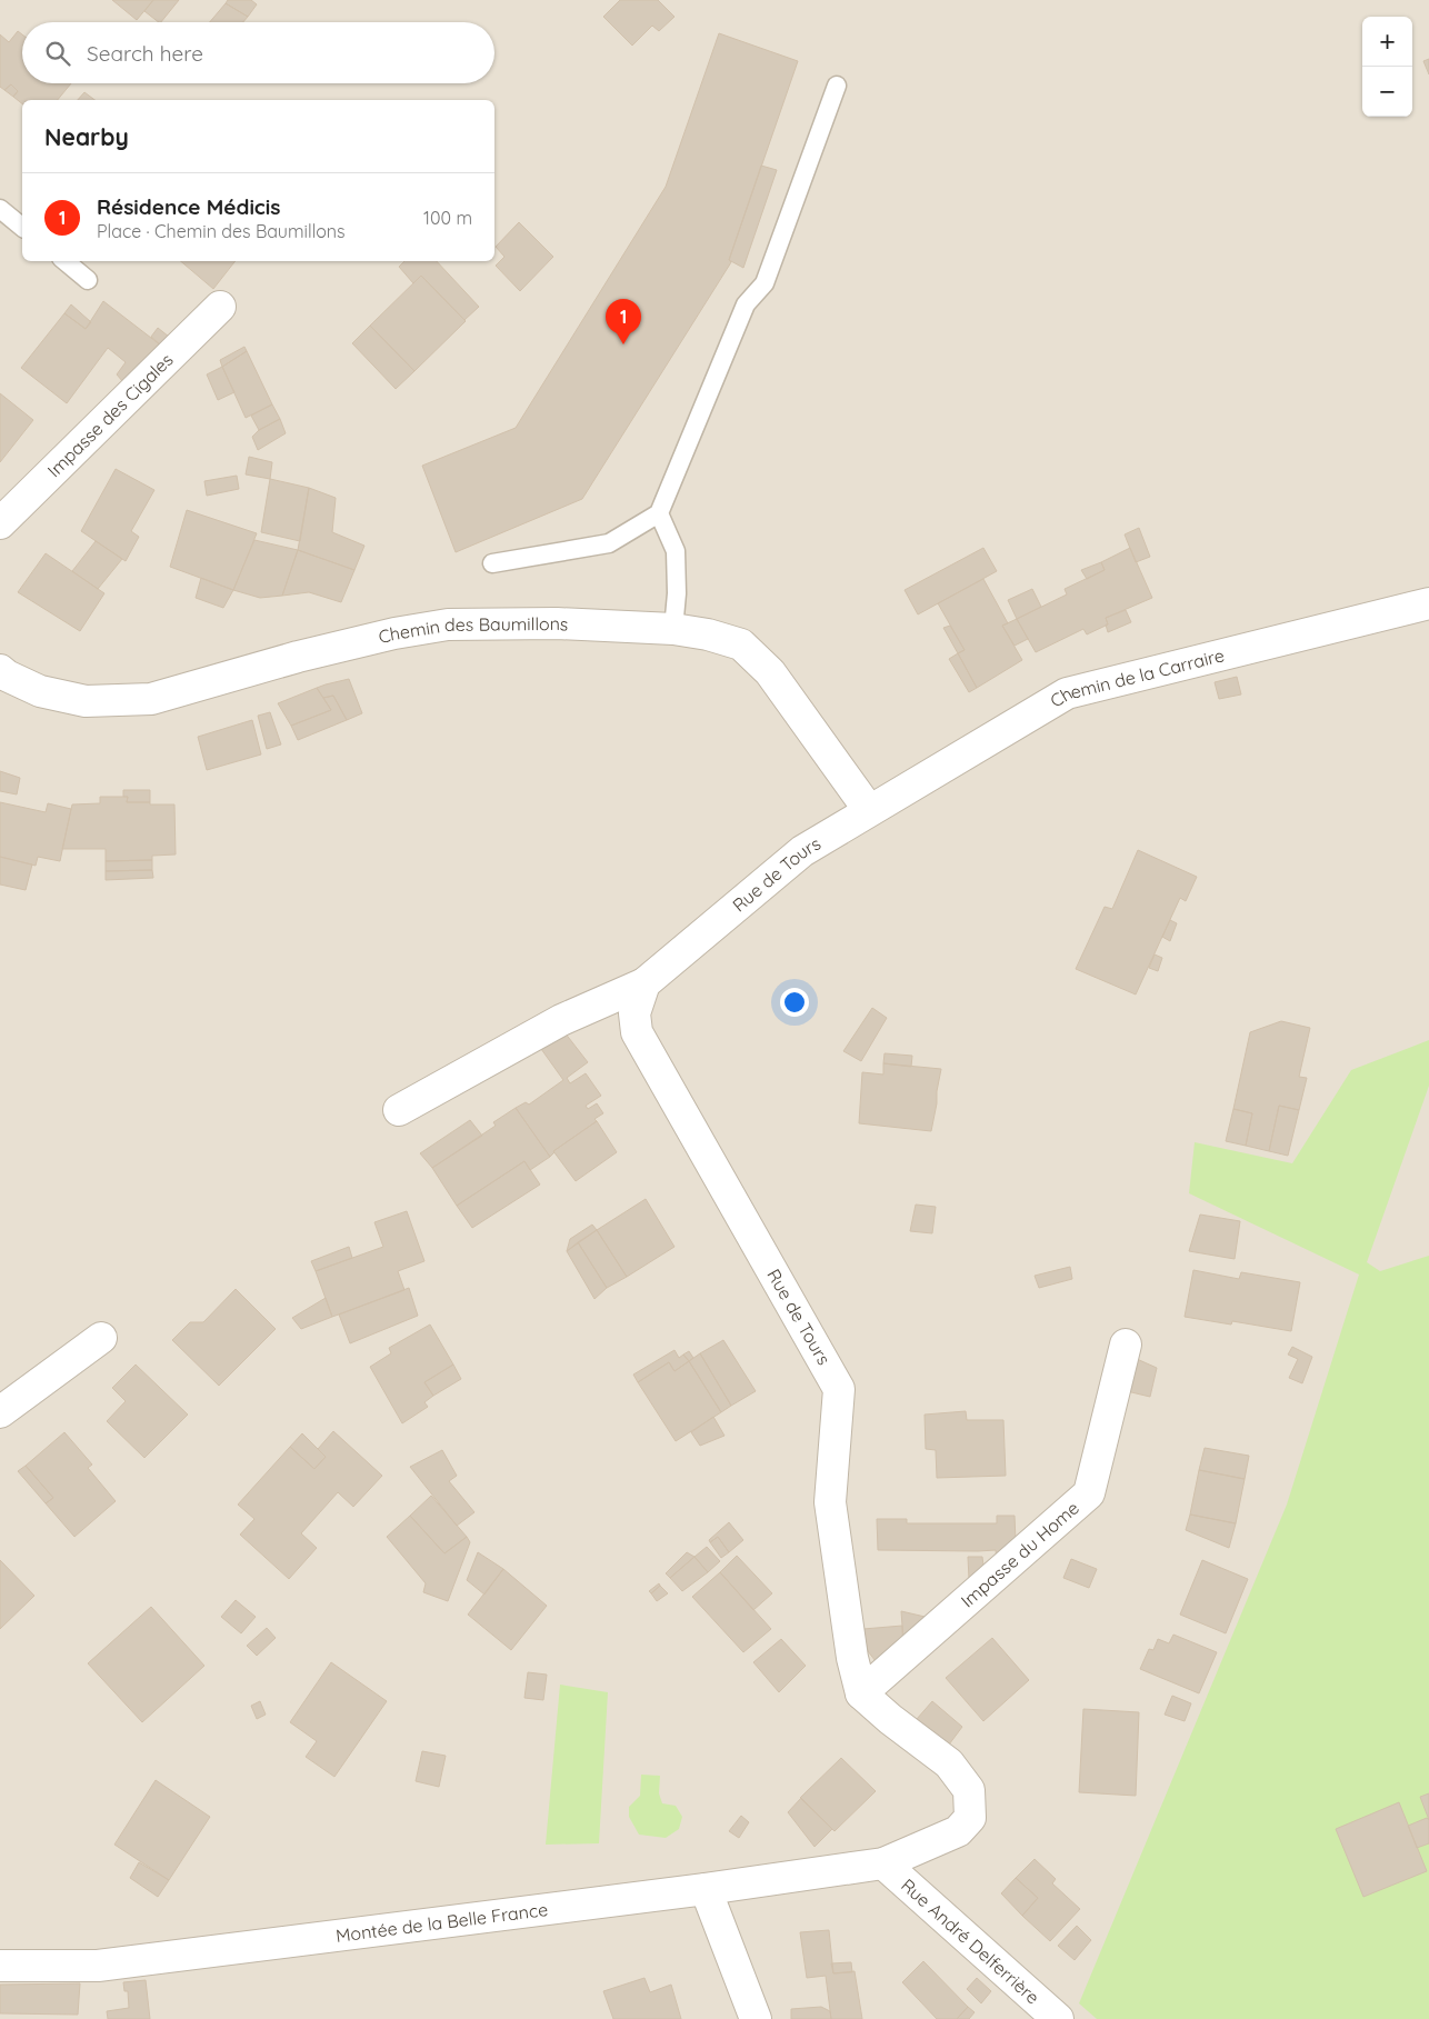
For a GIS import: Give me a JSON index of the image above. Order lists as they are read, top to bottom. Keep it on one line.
{"streets":{"street":["Impasse des Cigales","Chemin des Baumillons","Chemin de la Carraire","Rue de Tours","Impasse du Home","Montée de la Belle France","Rue André Delferrière"]},"crossings":[["Chemin des Baumillons","Chemin de la Carraire"],["Chemin des Baumillons","Rue de Tours"],["Chemin de la Carraire","Rue de Tours"],["Rue de Tours","Impasse du Home"],["Montée de la Belle France","Rue André Delferrière"]],"page":{"map_buttons":["+","−"],"search":"Search here","heading":"Nearby","list":[{"mark":"1","name":"Résidence Médicis","note":"Place · Chemin des Baumillons","value":"100 m"}],"pins":"1"}}
